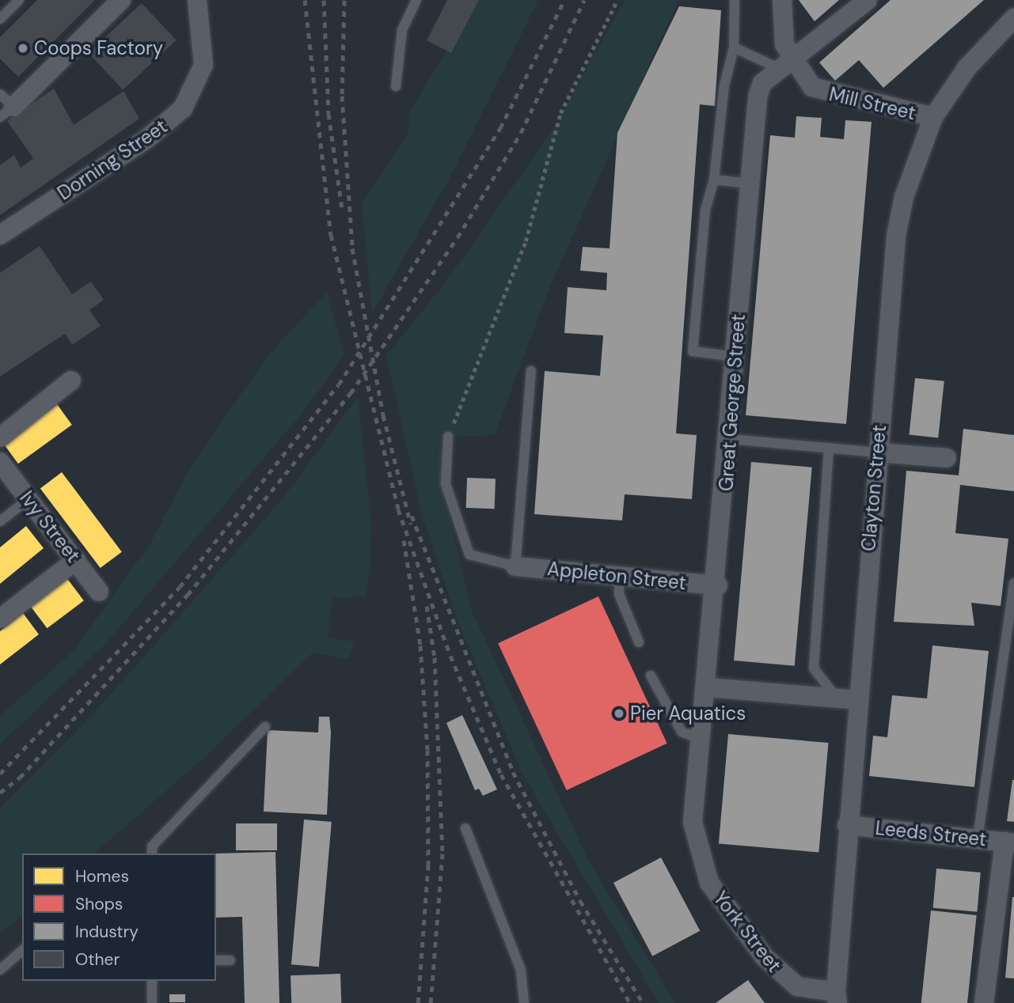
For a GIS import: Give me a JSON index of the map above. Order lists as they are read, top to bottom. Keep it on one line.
{"streets":{"street":["Mill Street","Dorning Street","Great George Street","Clayton Street","Ivy Street","Appleton Street","Leeds Street","York Street"]},"crossings":[["Mill Street","Great George Street"],["Mill Street","Clayton Street"],["Great George Street","Appleton Street"],["Great George Street","York Street"],["Clayton Street","Leeds Street"],["Clayton Street","York Street"]],"places":["Coops Factory","Pier Aquatics"],"legend":["Homes","Shops","Industry","Other"]}
